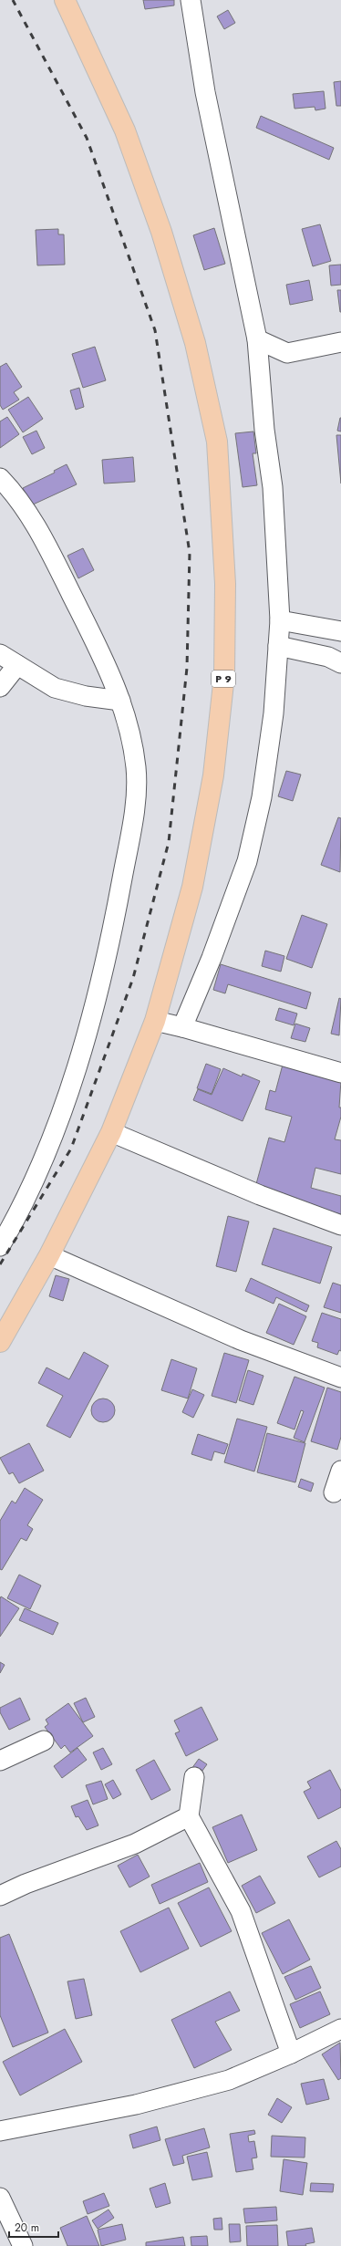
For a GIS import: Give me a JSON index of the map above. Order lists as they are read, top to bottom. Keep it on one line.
{"streets":{"main road":["P 9"]},"scale_bar":"20 m"}
